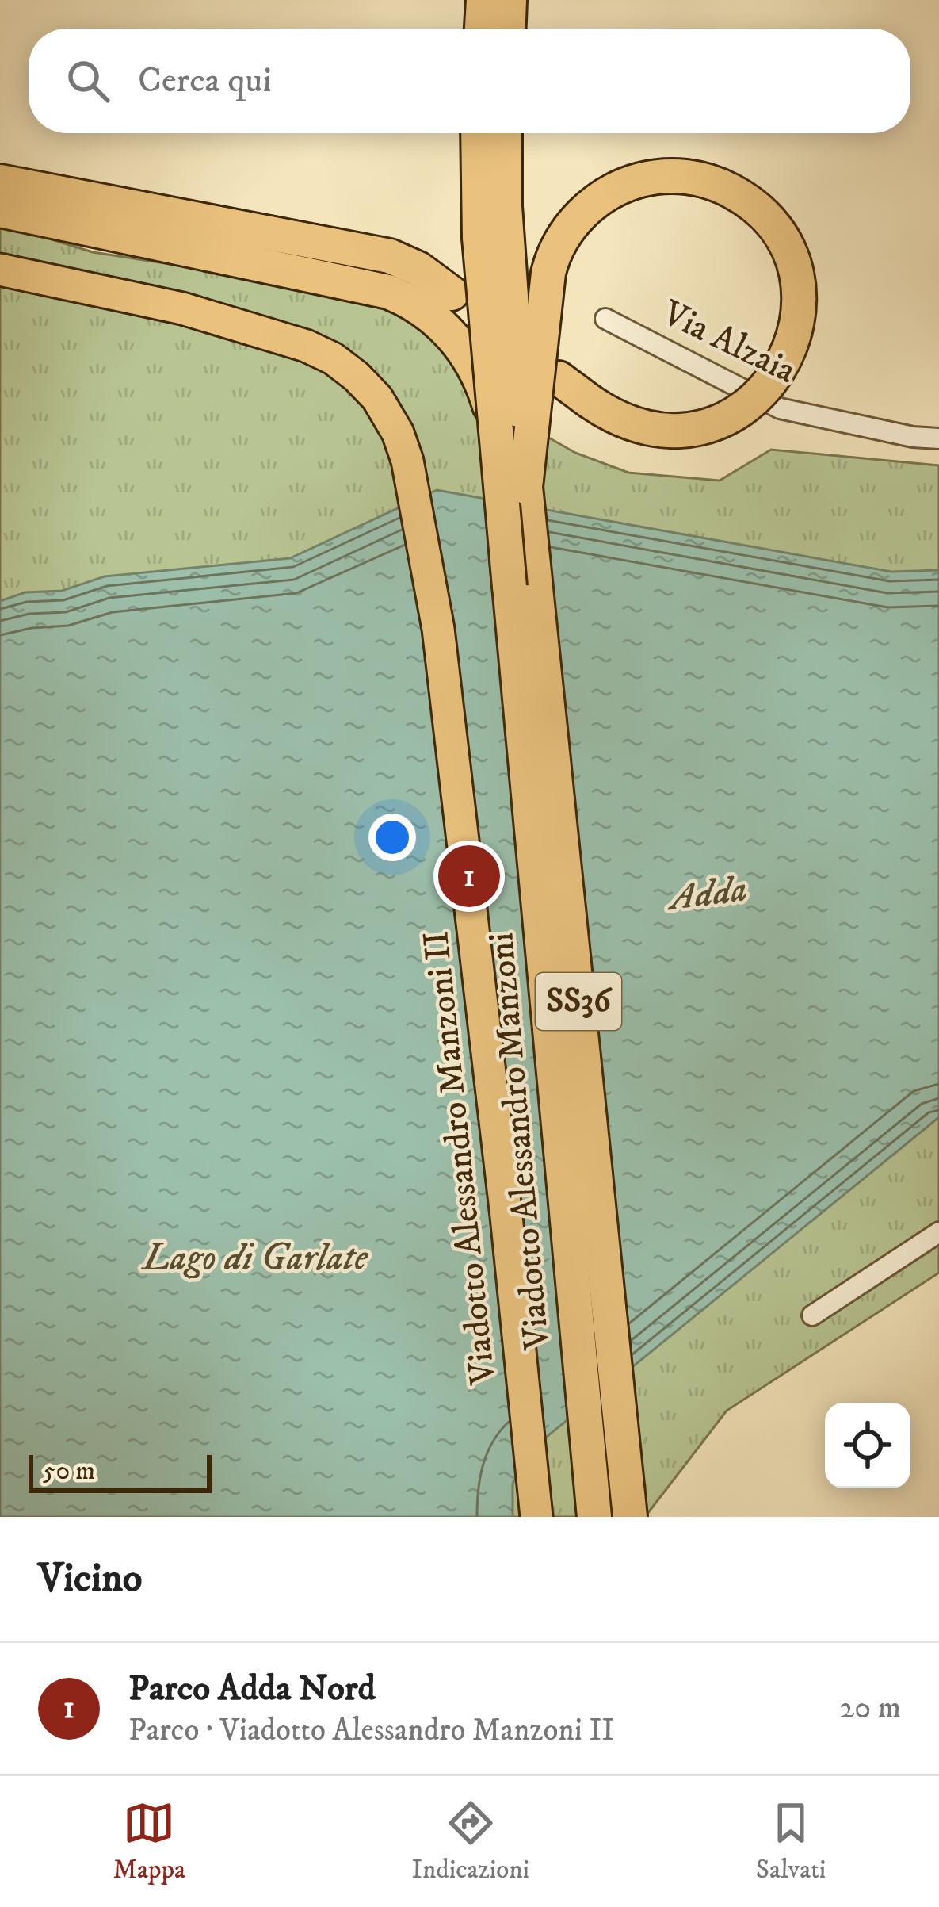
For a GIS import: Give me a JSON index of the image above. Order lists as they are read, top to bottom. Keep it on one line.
{"streets":{"highway":["SS36","Viadotto Alessandro Manzoni"],"main road":["Viadotto Alessandro Manzoni II"],"street":["Via Alzaia"]},"crossings":[["SS36","Viadotto Alessandro Manzoni"]],"water":["Adda","Lago di Garlate"],"scale_bar":"50 m","page":{"search":"Cerca qui","pins":"1","scale":"50 m","heading":"Vicino","list":[{"mark":"1","name":"Parco Adda Nord","note":"Parco · Viadotto Alessandro Manzoni II","value":"20 m"}],"nav":["Mappa","Indicazioni","Salvati"]}}
